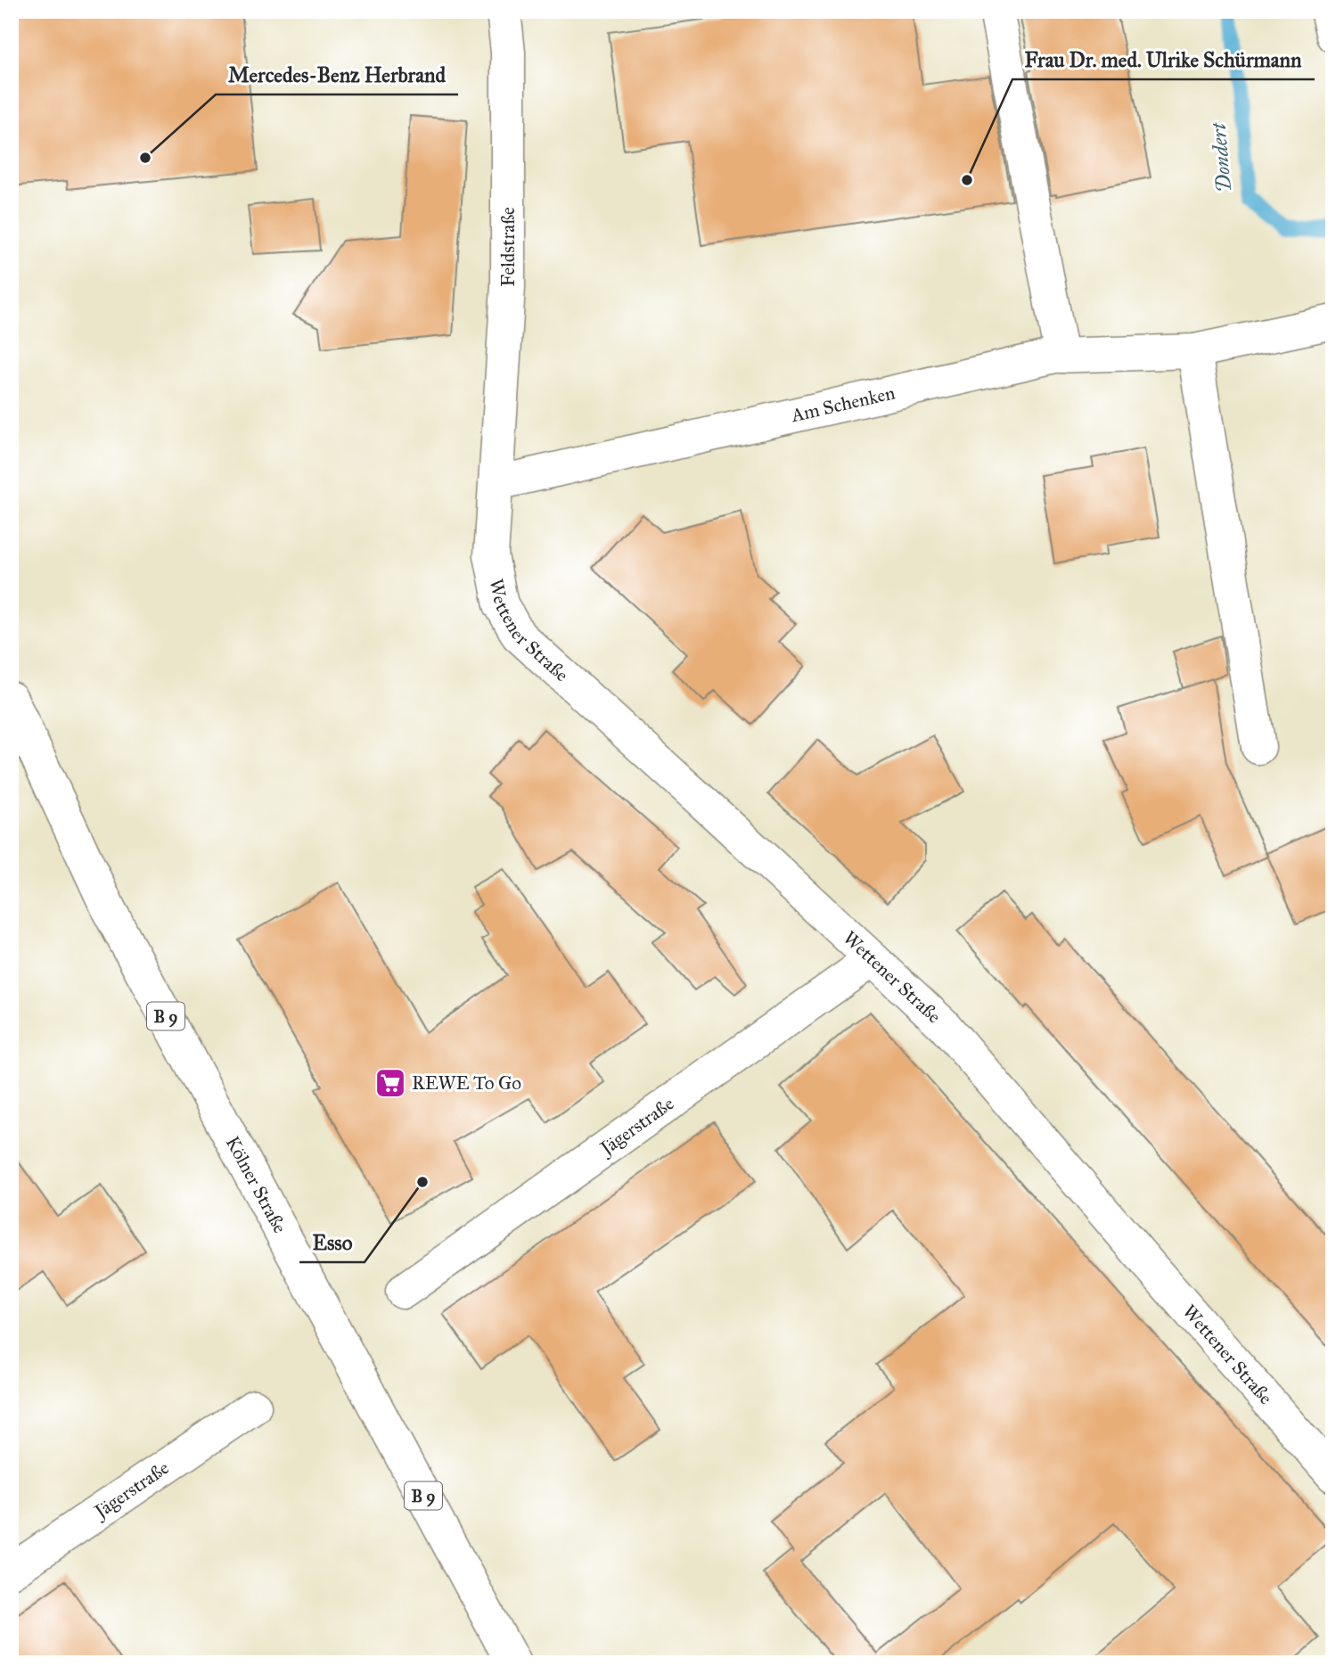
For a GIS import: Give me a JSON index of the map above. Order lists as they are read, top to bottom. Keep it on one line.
{"streets":{"street":["Feldstraße","Am Schenken","Wettener Straße","B 9","Jägerstraße","Kölner Straße"]},"crossings":[["Feldstraße","Am Schenken"],["Feldstraße","Wettener Straße"],["Am Schenken","Wettener Straße"],["Wettener Straße","Jägerstraße"]],"water":["Dondert"],"places":{"other":["Mercedes-Benz Herbrand","Frau Dr. med. Ulrike Schürmann","Esso"],"supermarket":["REWE To Go"]}}
